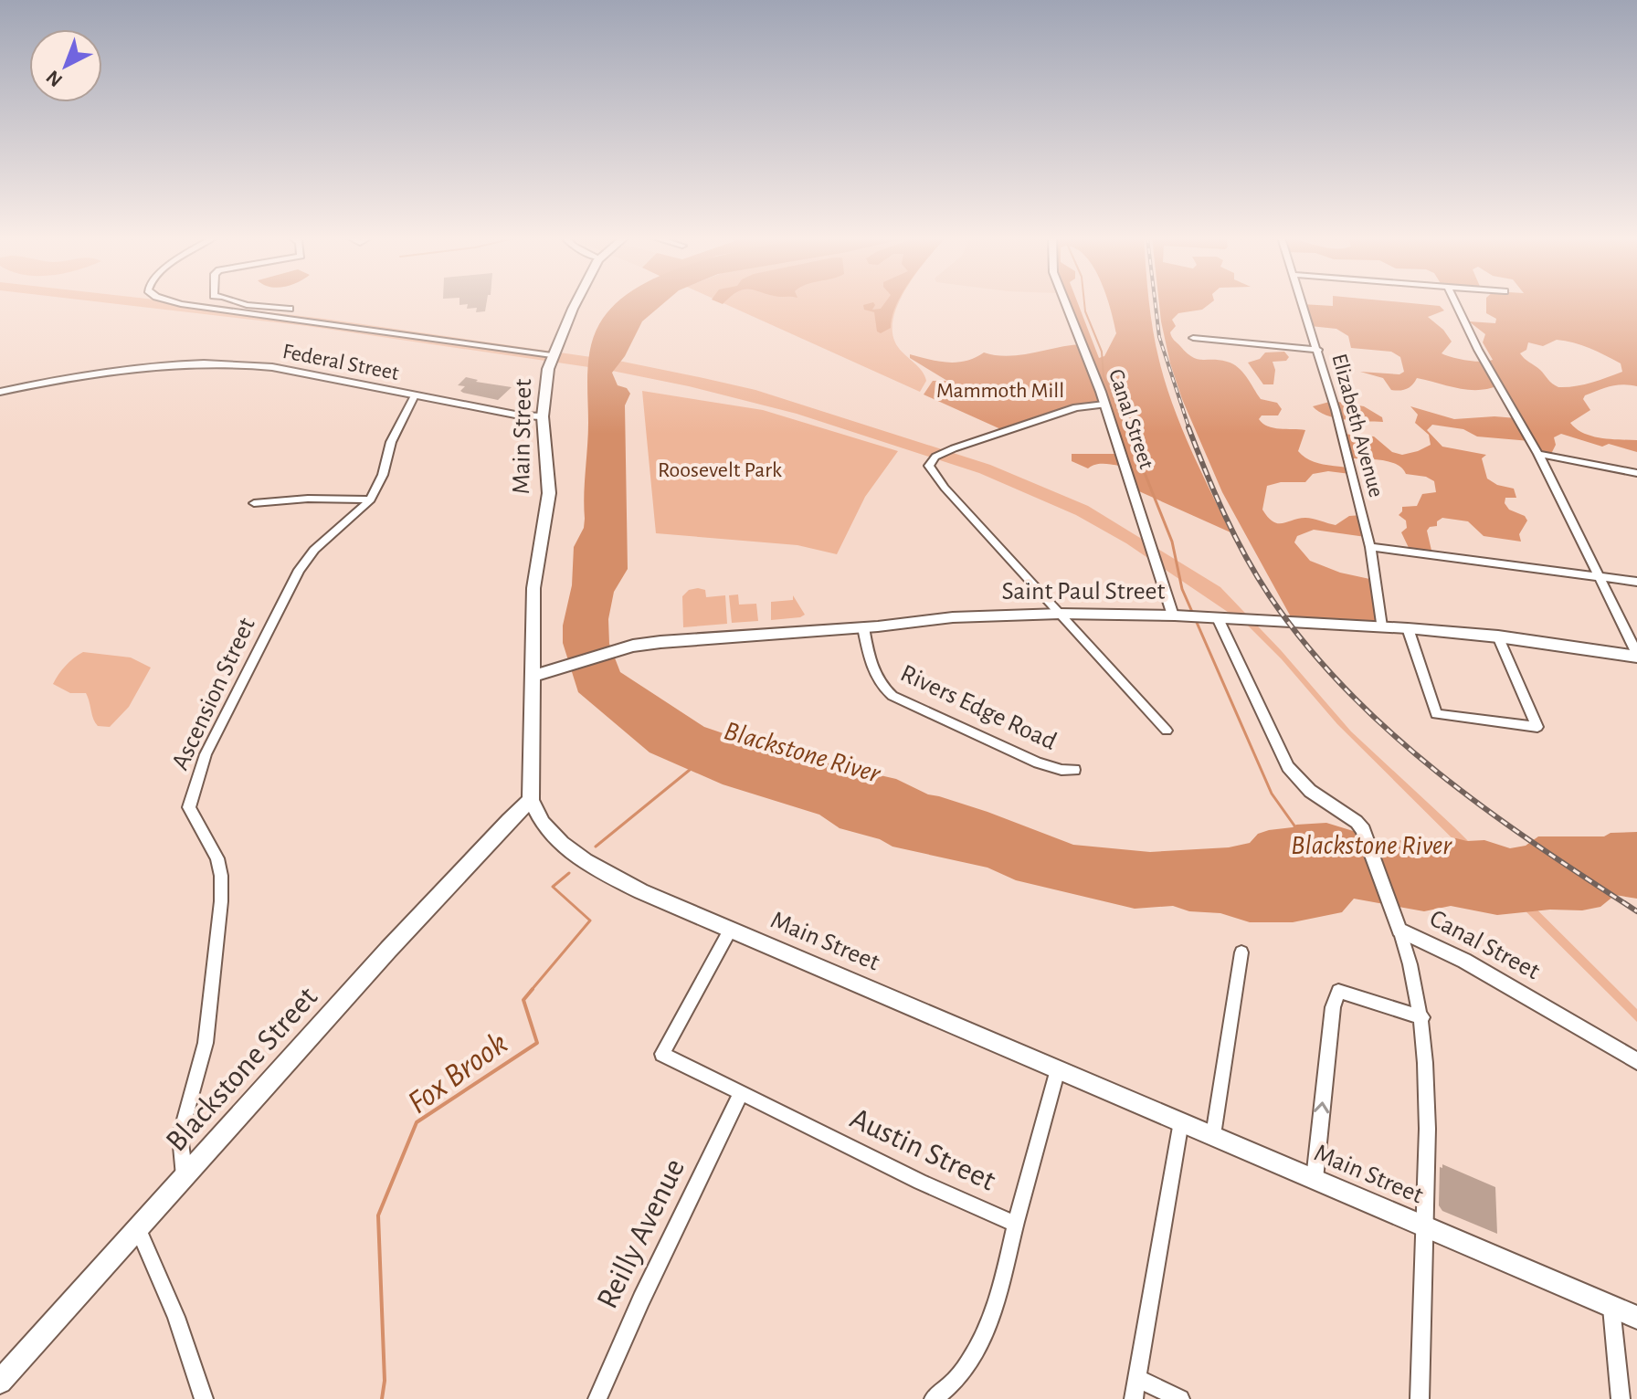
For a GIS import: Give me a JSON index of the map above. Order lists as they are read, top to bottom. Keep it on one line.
{"streets":{"main road":["Main Street","Saint Paul Street","Blackstone Street"],"street":["Federal Street","Canal Street","Elizabeth Avenue","Ascension Street","Rivers Edge Road","Austin Street","Reilly Avenue"]},"crossings":[["Federal Street","Main Street"],["Federal Street","Ascension Street"],["Canal Street","Saint Paul Street"],["Elizabeth Avenue","Saint Paul Street"],["Main Street","Saint Paul Street"],["Main Street","Blackstone Street"],["Main Street","Austin Street"],["Saint Paul Street","Rivers Edge Road"],["Ascension Street","Blackstone Street"],["Austin Street","Reilly Avenue"]],"water":["Blackstone River","Fox Brook"],"parks":["Mammoth Mill","Roosevelt Park"],"north":"bottom left"}
